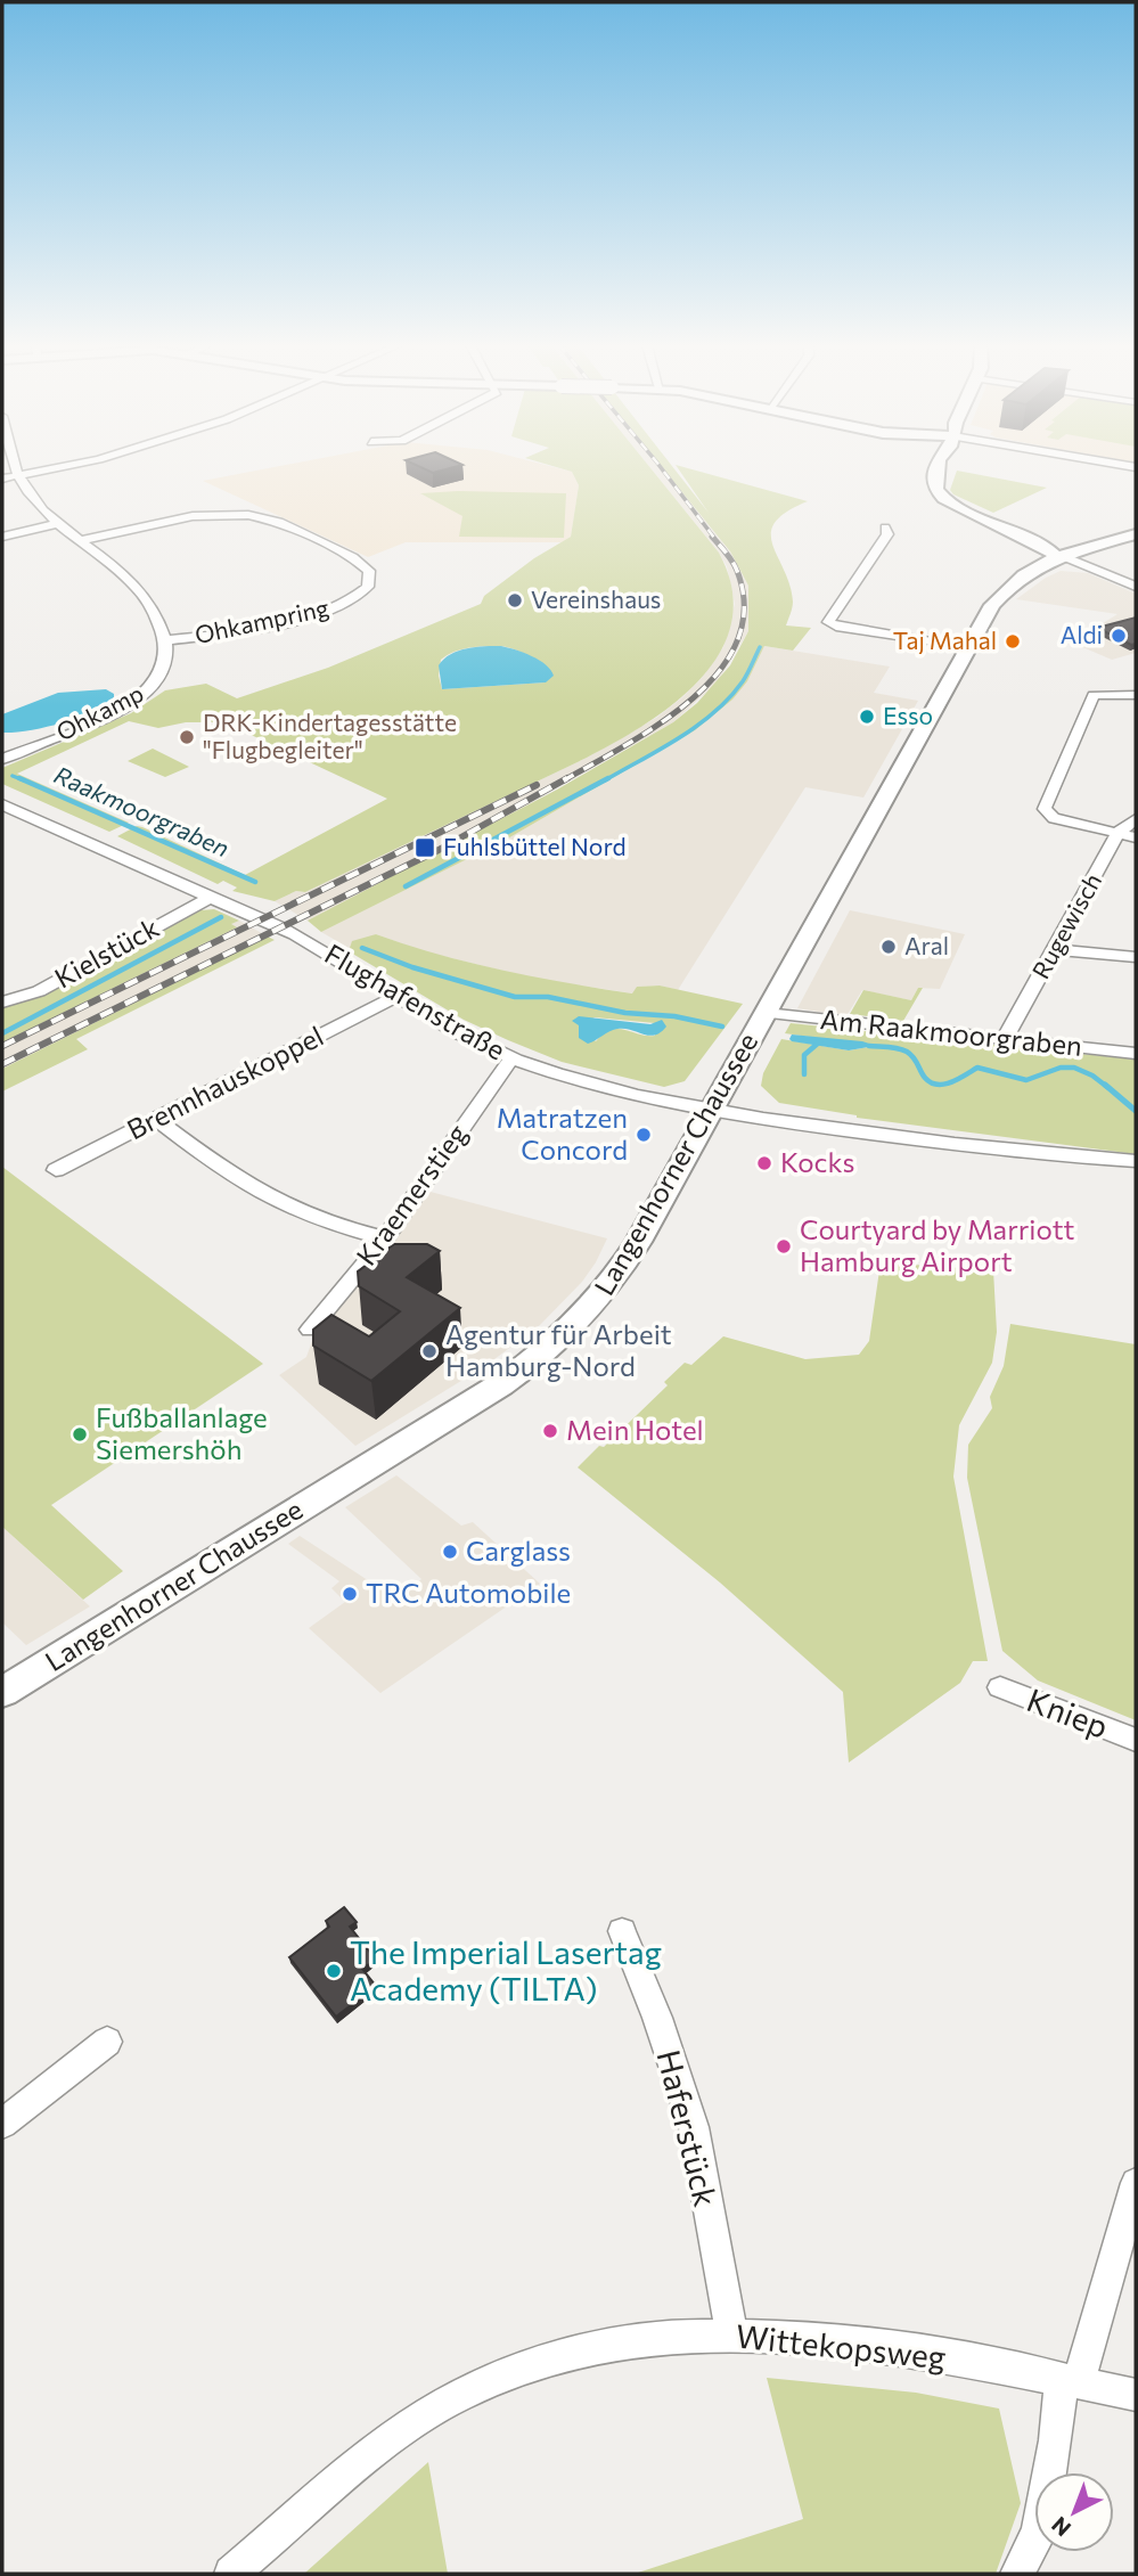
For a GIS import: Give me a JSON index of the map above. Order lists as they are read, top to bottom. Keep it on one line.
{"streets":{"main road":["Langenhorner Chaussee"],"street":["Ohkampring","Ohkamp","Rugewisch","Kielstück","Flughafenstraße","Am Raakmoorgraben","Brennhauskoppel","Kraemerstieg","Kniep","Haferstück","Wittekopsweg"]},"crossings":[["Ohkampring","Ohkamp"],["Rugewisch","Am Raakmoorgraben"],["Kielstück","Flughafenstraße"],["Flughafenstraße","Brennhauskoppel"],["Flughafenstraße","Langenhorner Chaussee"],["Flughafenstraße","Kraemerstieg"],["Am Raakmoorgraben","Langenhorner Chaussee"],["Haferstück","Wittekopsweg"]],"water":["Raakmoorgraben"],"places":{"other":["Vereinshaus","Aldi","Taj Mahal","Esso","DRK-Kindertagesstätte \"Flugbegleiter\"","Aral","Matratzen Concord","Kocks","Courtyard by Marriott Hamburg Airport","Agentur für Arbeit Hamburg-Nord","Mein Hotel","Fußballanlage Siemershöh","Carglass","TRC Automobile","The Imperial Lasertag Academy (TILTA)"],"transit":["Fuhlsbüttel Nord"]},"north":"bottom left"}
